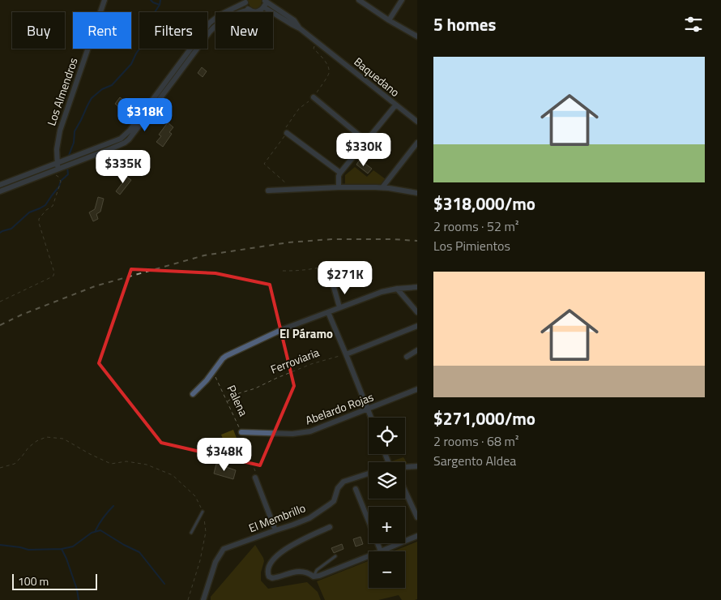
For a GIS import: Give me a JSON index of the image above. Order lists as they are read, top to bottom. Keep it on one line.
{"streets":{"street":["Baquedano","Los Almendros","Abelardo Rojas","El Membrillo"],"path":["Ferroviaria","Palena"]},"crossings":[["Ferroviaria","Palena"],["Palena","Abelardo Rojas"]],"districts":["El Páramo"],"scale_bar":"100 m","page":{"heading":"5 homes","chip":["Buy","Rent","Filters","New"],"list":[{"name":"$318,000/mo","note":"2 rooms · 52 m² · Los Pimientos"},{"name":"$271,000/mo","note":"2 rooms · 68 m² · Sargento Aldea"}],"price":["$318K","$330K","$335K","$271K","$348K"],"map_buttons":["+","−"],"scale":"100 m"}}
